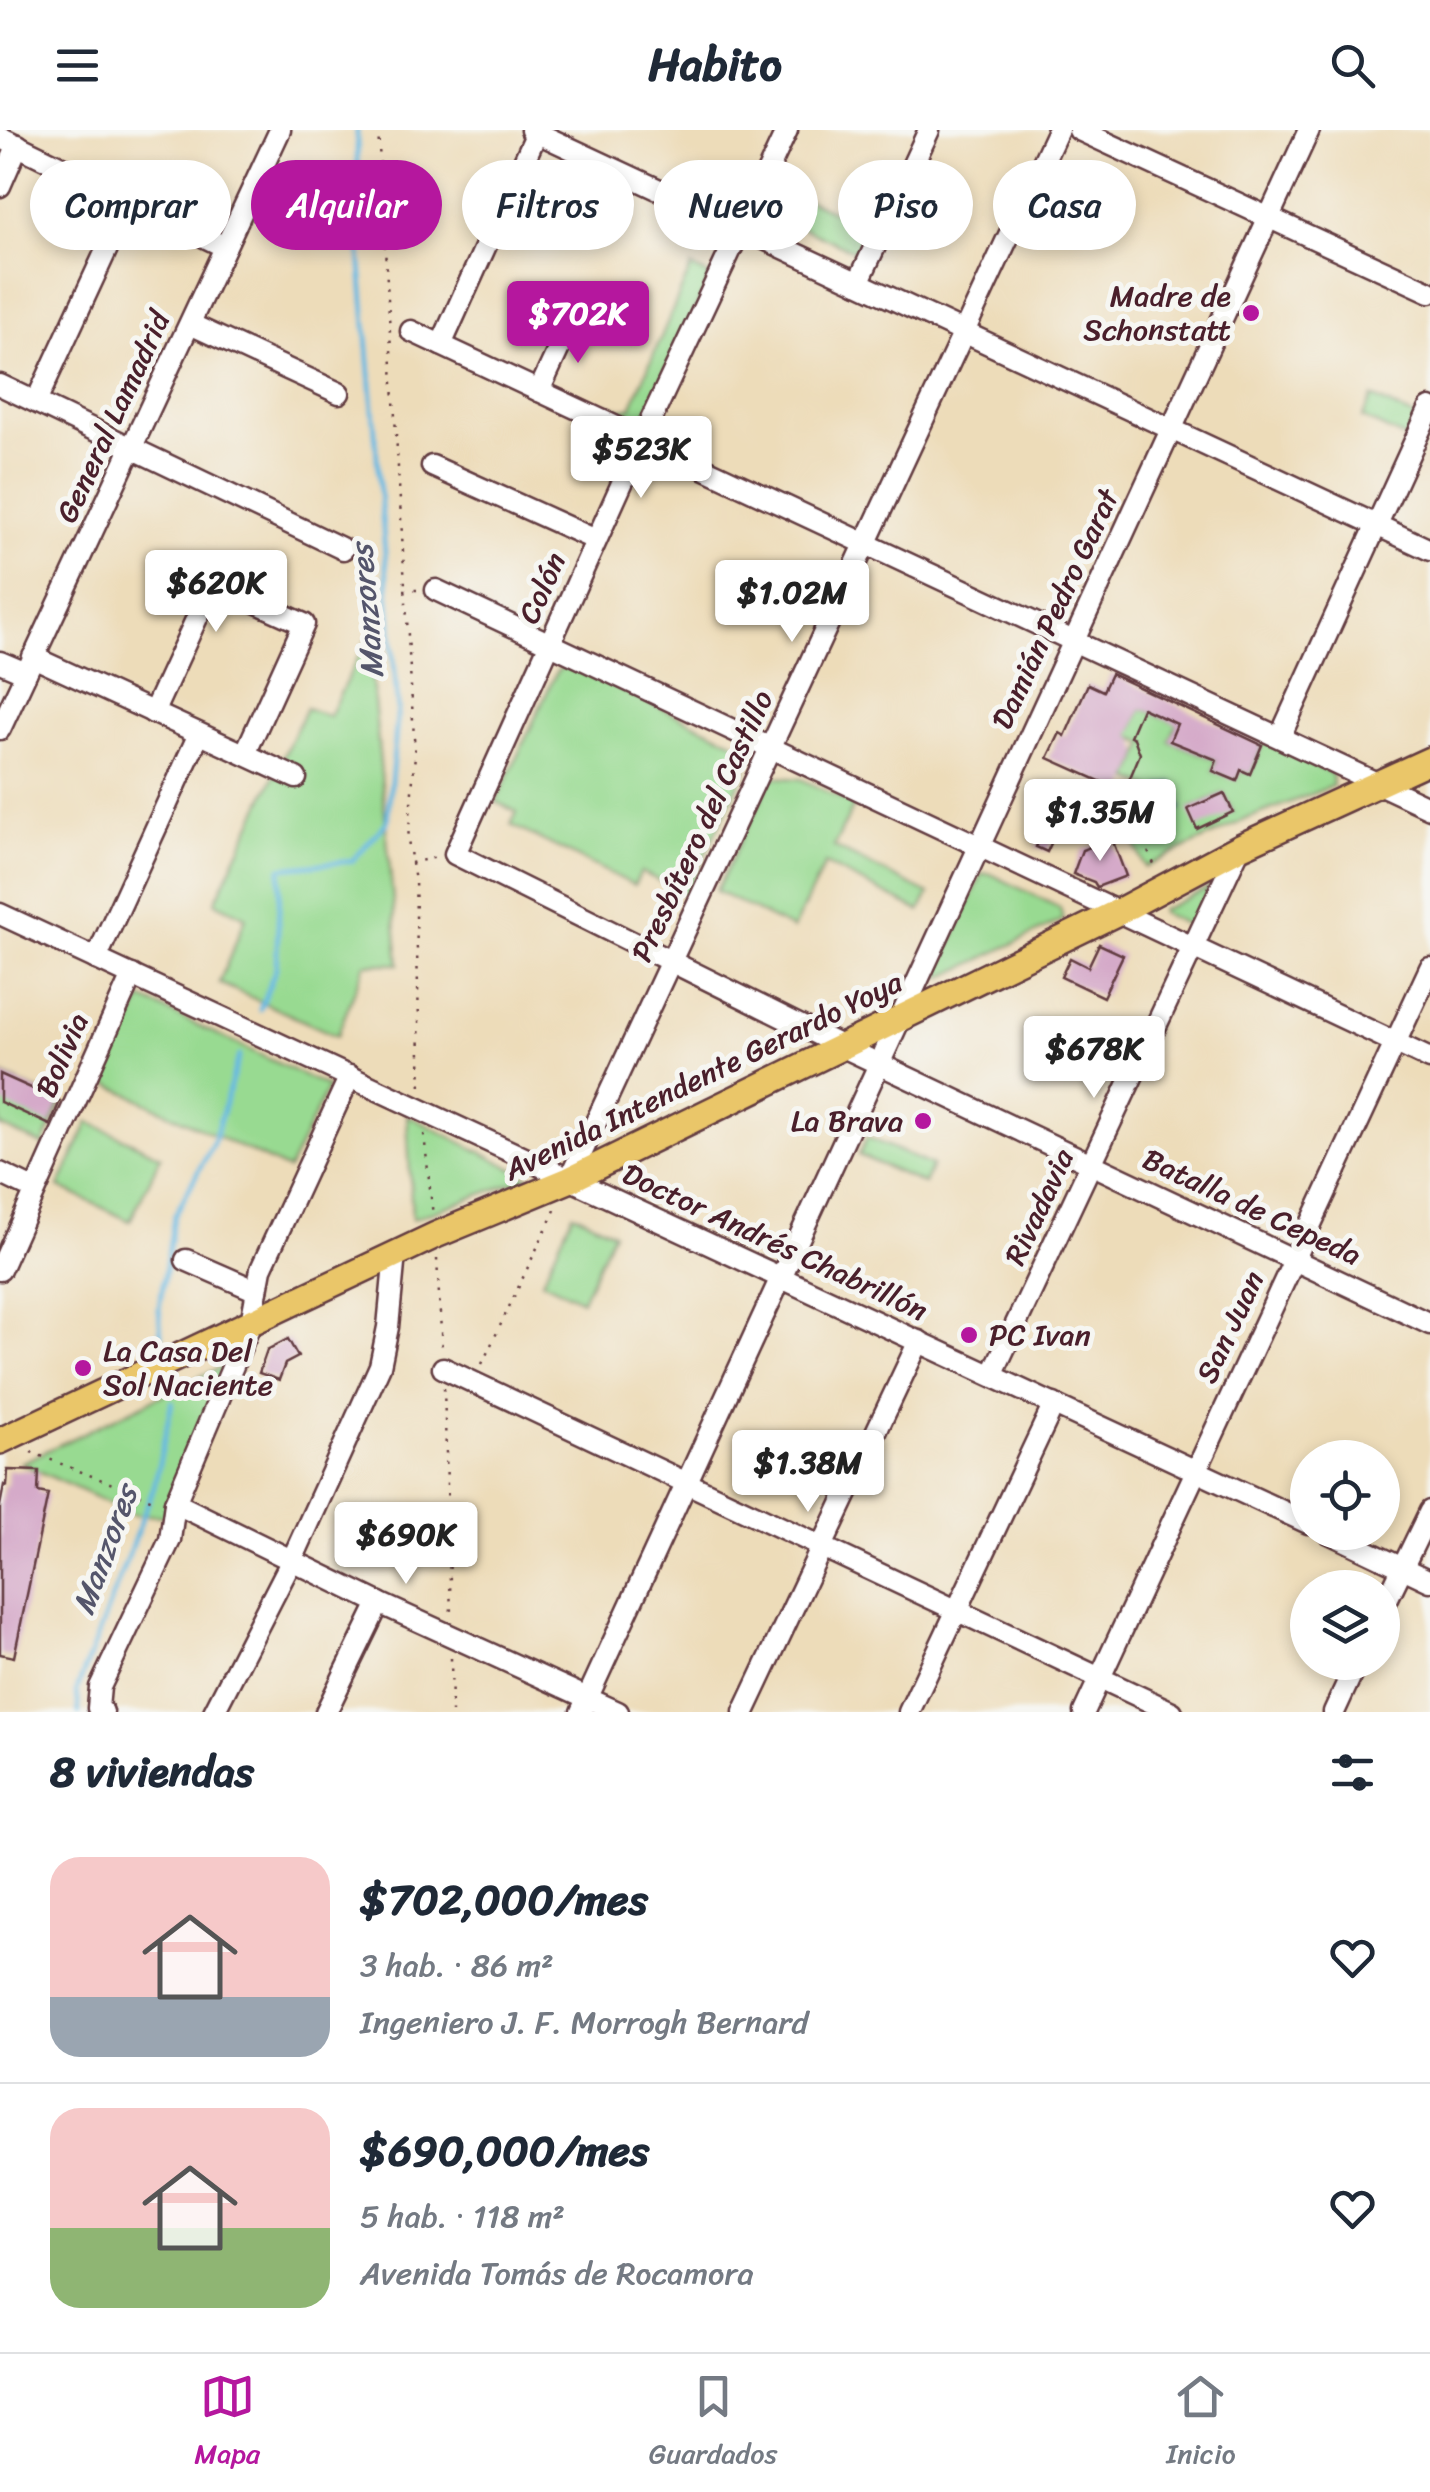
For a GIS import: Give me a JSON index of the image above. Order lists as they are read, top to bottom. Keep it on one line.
{"streets":{"main road":["Avenida Intendente Gerardo Yoya"],"street":["General Lamadrid","Colón","Damián Pedro Garat","Presbítero del Castillo","Bolivia","Rivadavia","Batalla de Cepeda","Doctor Andrés Chabrillón","San Juan"]},"crossings":[["Colón","Batalla de Cepeda"],["Damián Pedro Garat","Avenida Intendente Gerardo Yoya"],["Damián Pedro Garat","Batalla de Cepeda"],["Damián Pedro Garat","Doctor Andrés Chabrillón"],["Presbítero del Castillo","Avenida Intendente Gerardo Yoya"],["Presbítero del Castillo","Batalla de Cepeda"],["Presbítero del Castillo","Doctor Andrés Chabrillón"],["Bolivia","Doctor Andrés Chabrillón"],["Avenida Intendente Gerardo Yoya","Rivadavia"],["Avenida Intendente Gerardo Yoya","Batalla de Cepeda"],["Avenida Intendente Gerardo Yoya","Doctor Andrés Chabrillón"],["Rivadavia","Batalla de Cepeda"],["Rivadavia","Doctor Andrés Chabrillón"],["Batalla de Cepeda","San Juan"],["Doctor Andrés Chabrillón","San Juan"]],"water":["Manzores"],"places":["Madre de Schonstatt","La Brava","PC Ivan","La Casa Del Sol Naciente"],"page":{"header":"Habito","chip":["Comprar","Alquilar","Filtros","Nuevo","Piso","Casa"],"price":["$702K","$523K","$620K","$1.02M","$1.35M","$678K","$1.38M","$690K"],"heading":"8 viviendas","list":[{"name":"$702,000/mes","note":"3 hab. · 86 m² · Ingeniero J. F. Morrogh Bernard"},{"name":"$690,000/mes","note":"5 hab. · 118 m² · Avenida Tomás de Rocamora"}],"tabs":["Mapa","Guardados","Inicio"]}}
